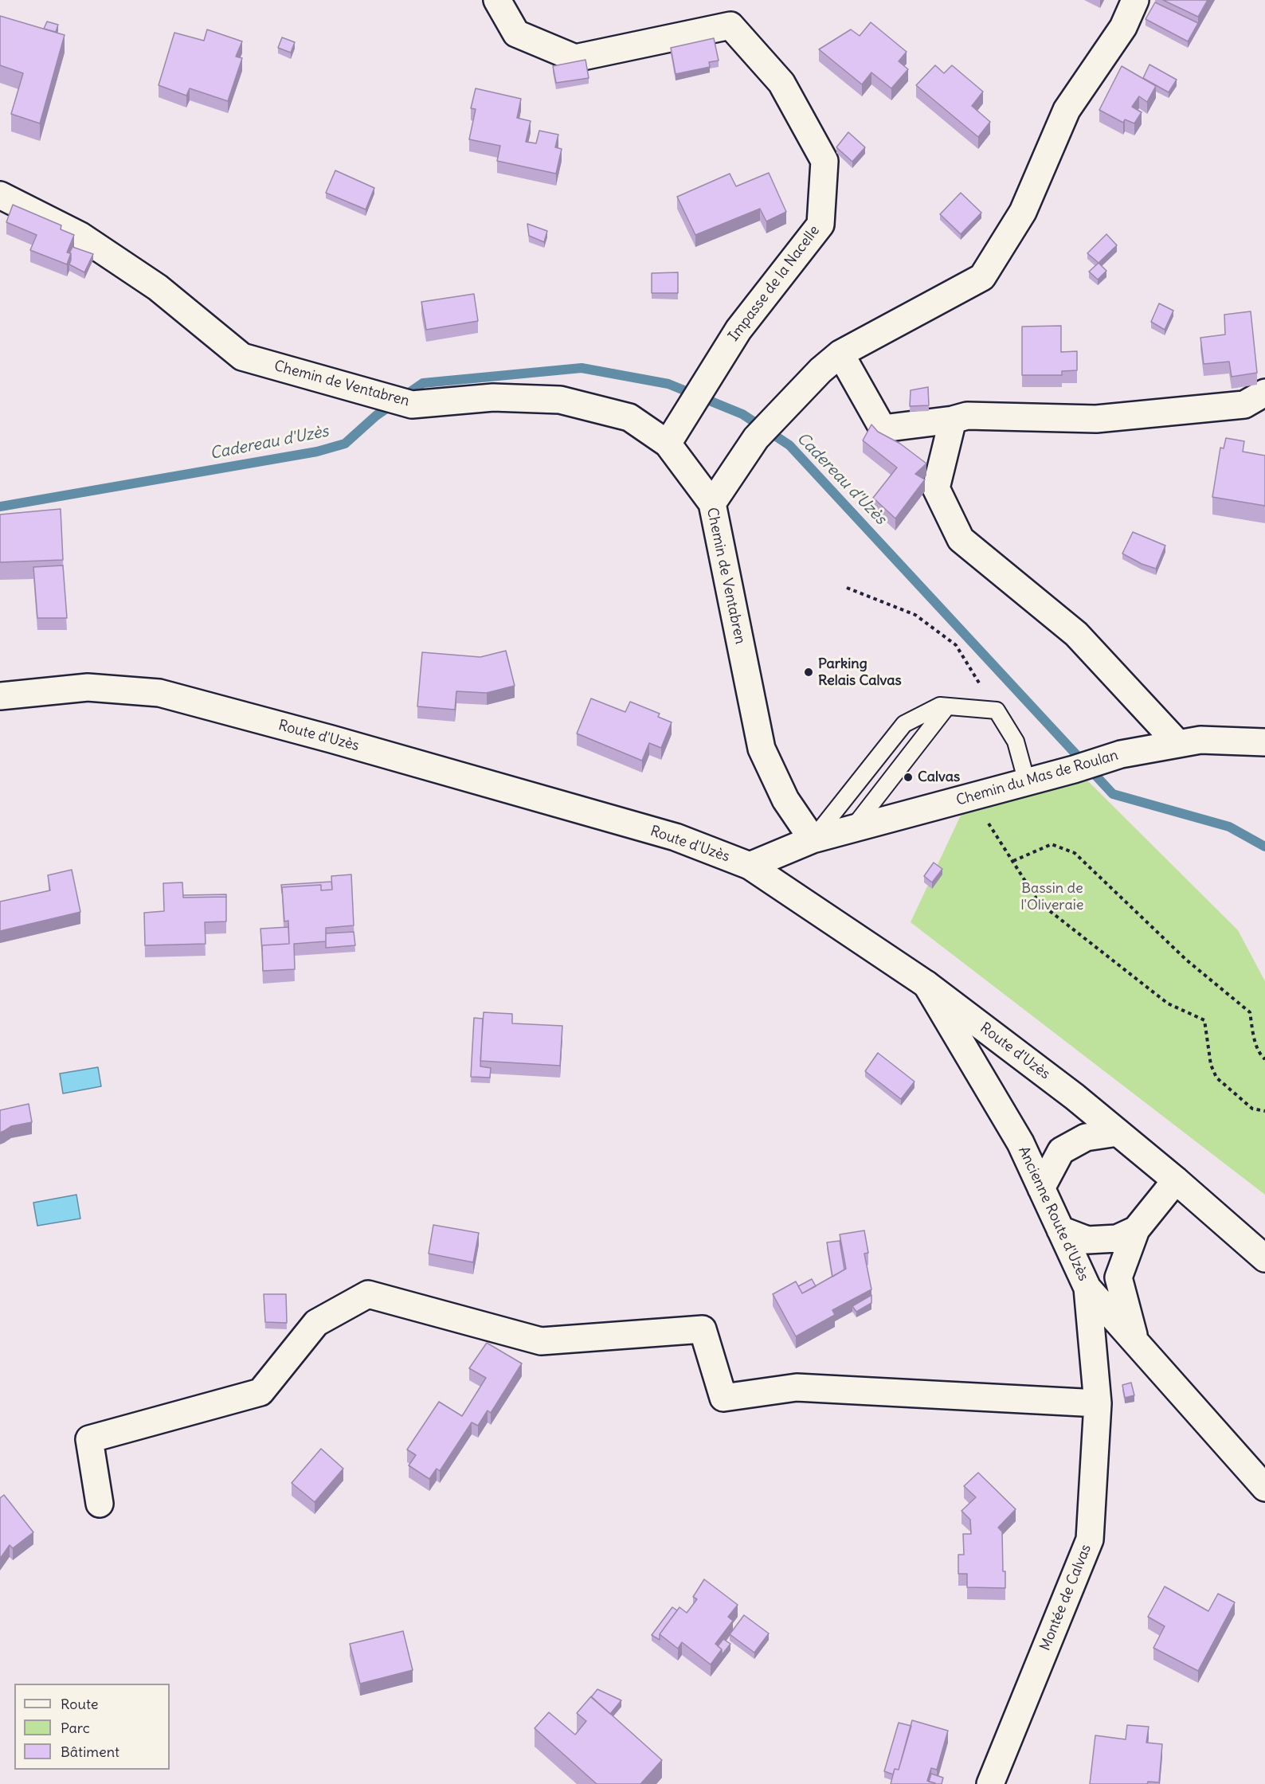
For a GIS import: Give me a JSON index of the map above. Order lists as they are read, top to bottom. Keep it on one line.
{"streets":{"street":["Impasse de la Nacelle","Chemin de Ventabren","Route d'Uzès","Chemin du Mas de Roulan","Ancienne Route d'Uzès","Montée de Calvas"]},"crossings":[["Impasse de la Nacelle","Chemin de Ventabren"],["Chemin de Ventabren","Chemin du Mas de Roulan"],["Route d'Uzès","Chemin du Mas de Roulan"],["Route d'Uzès","Ancienne Route d'Uzès"],["Ancienne Route d'Uzès","Montée de Calvas"]],"water":["Cadereau d'Uzès"],"parks":["Bassin de l'Oliveraie"],"places":["Parking Relais Calvas","Calvas"],"legend":["Route","Parc","Bâtiment"]}
